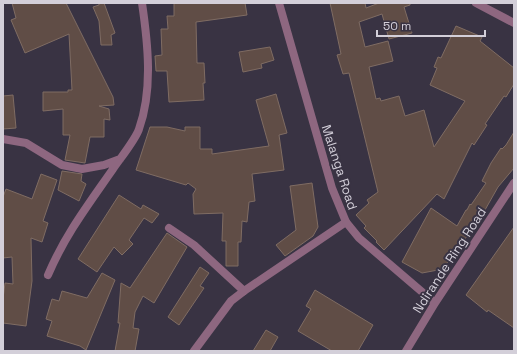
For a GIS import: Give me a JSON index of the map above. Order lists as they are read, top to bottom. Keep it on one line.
{"streets":{"street":["Malanga Road","Ndirande Ring Road"]},"crossings":[["Malanga Road","Ndirande Ring Road"]],"scale_bar":"50 m"}
